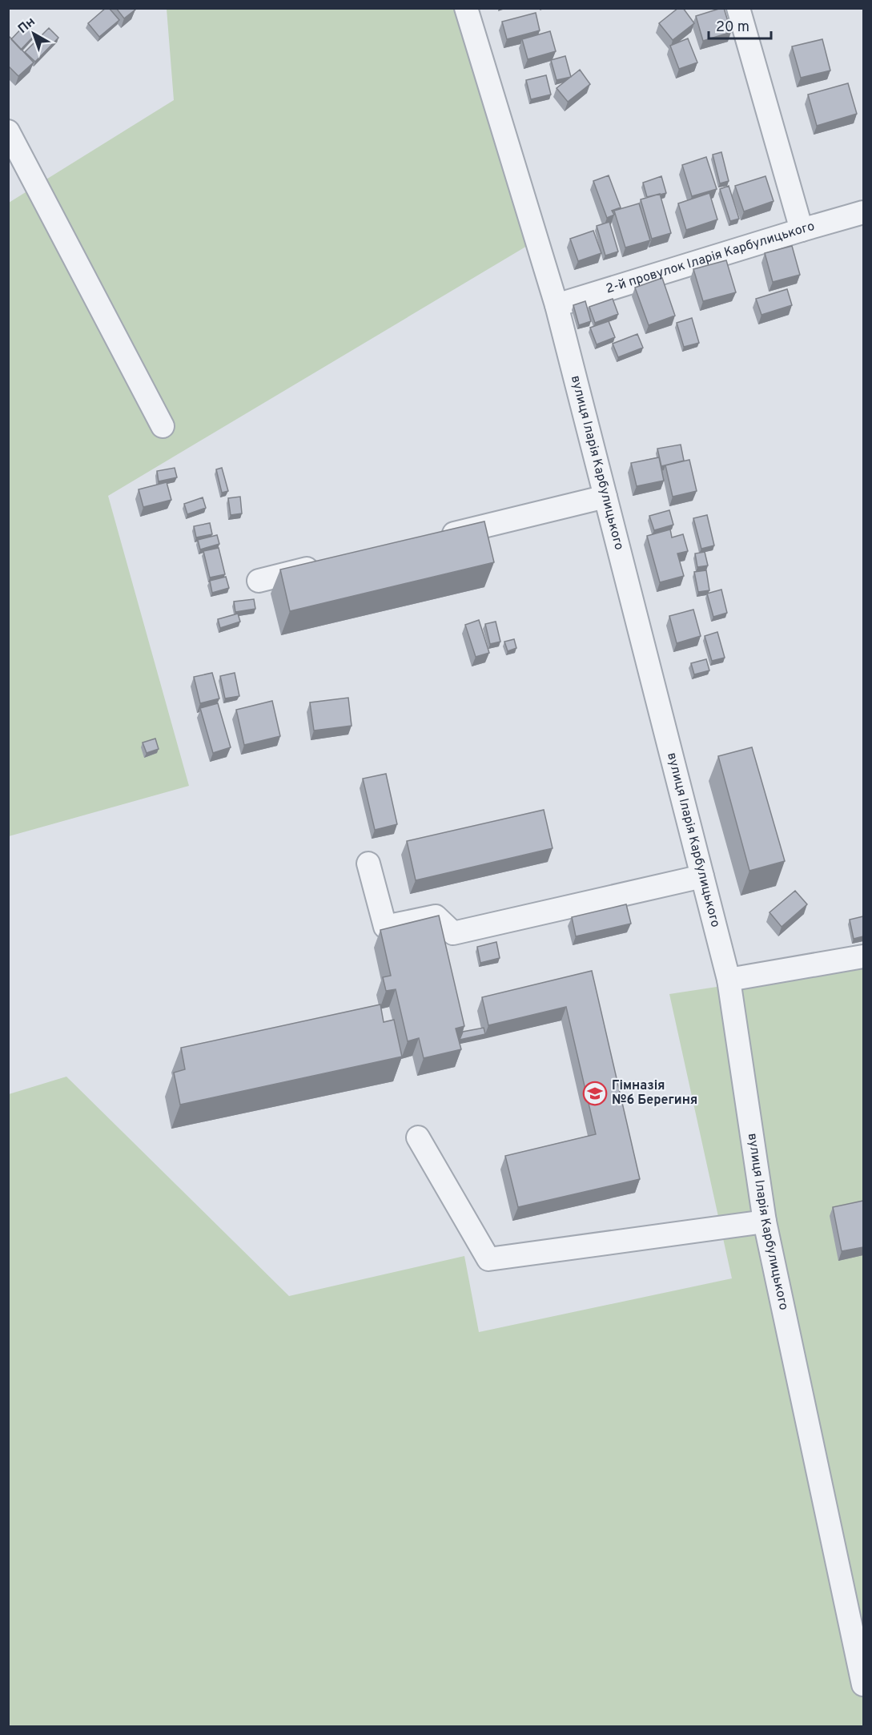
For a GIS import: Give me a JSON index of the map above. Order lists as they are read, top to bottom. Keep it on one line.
{"streets":{"street":["2-й провулок Іларія Карбулицького","вулиця Іларія Карбулицького"]},"crossings":[["2-й провулок Іларія Карбулицького","вулиця Іларія Карбулицького"]],"places":{"school or university":["Гімназія №6 Берегиня"]},"scale_bar":"20 m","north":"top left"}
